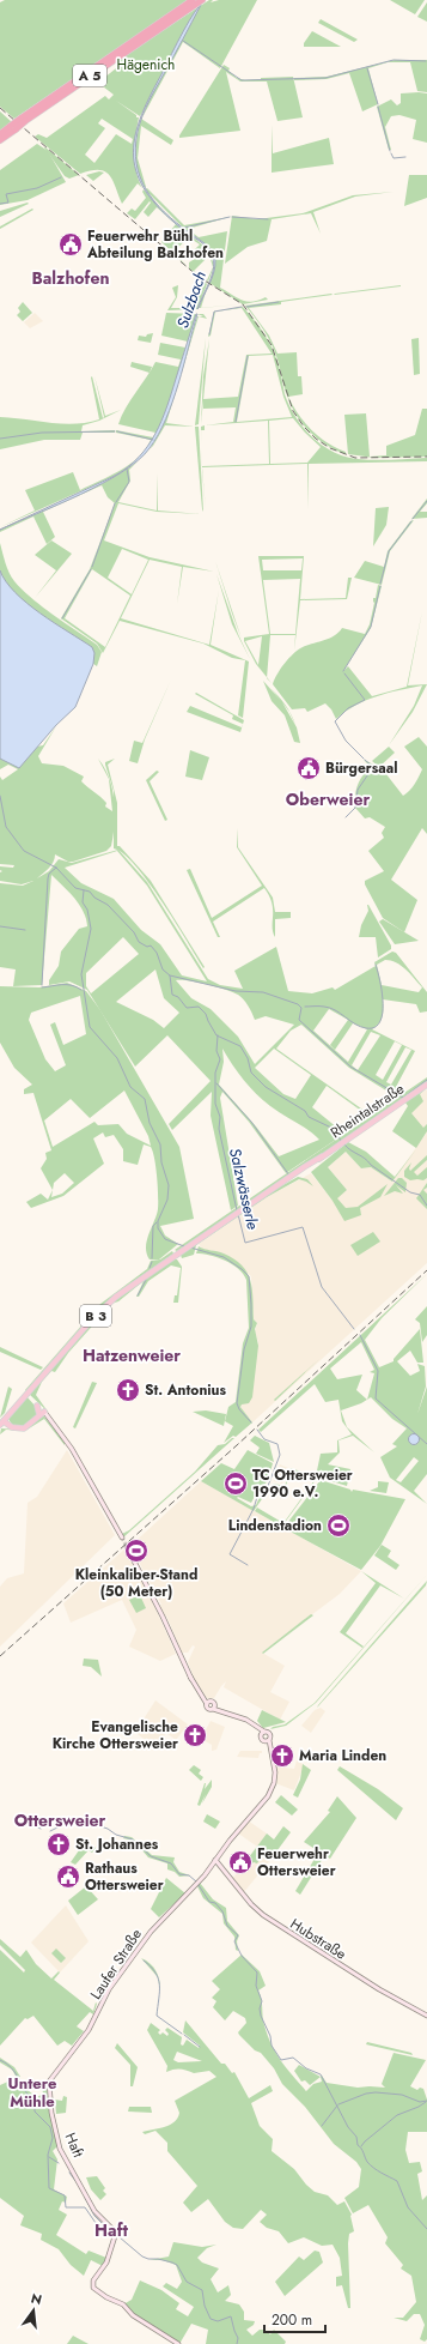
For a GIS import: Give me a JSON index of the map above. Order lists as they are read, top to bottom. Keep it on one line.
{"streets":{"highway":["A 5"],"main road":["Rheintalstraße","B 3","Hubstraße","Laufer Straße","Haft"]},"crossings":[["Hubstraße","Laufer Straße"],["Laufer Straße","Haft"]],"districts":["Balzhofen","Oberweier","Hatzenweier","Ottersweier","Untere Mühle","Haft"],"water":["Sulzbach","Salzwässerle"],"parks":["Hägenich"],"places":{"public building":["Feuerwehr Bühl Abteilung Balzhofen","Bürgersaal","Feuerwehr Ottersweier","Rathaus Ottersweier"],"church":["St. Antonius","Evangelische Kirche Ottersweier","Maria Linden","St. Johannes"],"sports":["TC Ottersweier 1990 e.V.","Lindenstadion","Kleinkaliber-Stand (50 Meter)"]},"scale_bar":"200 m","north":"top"}
